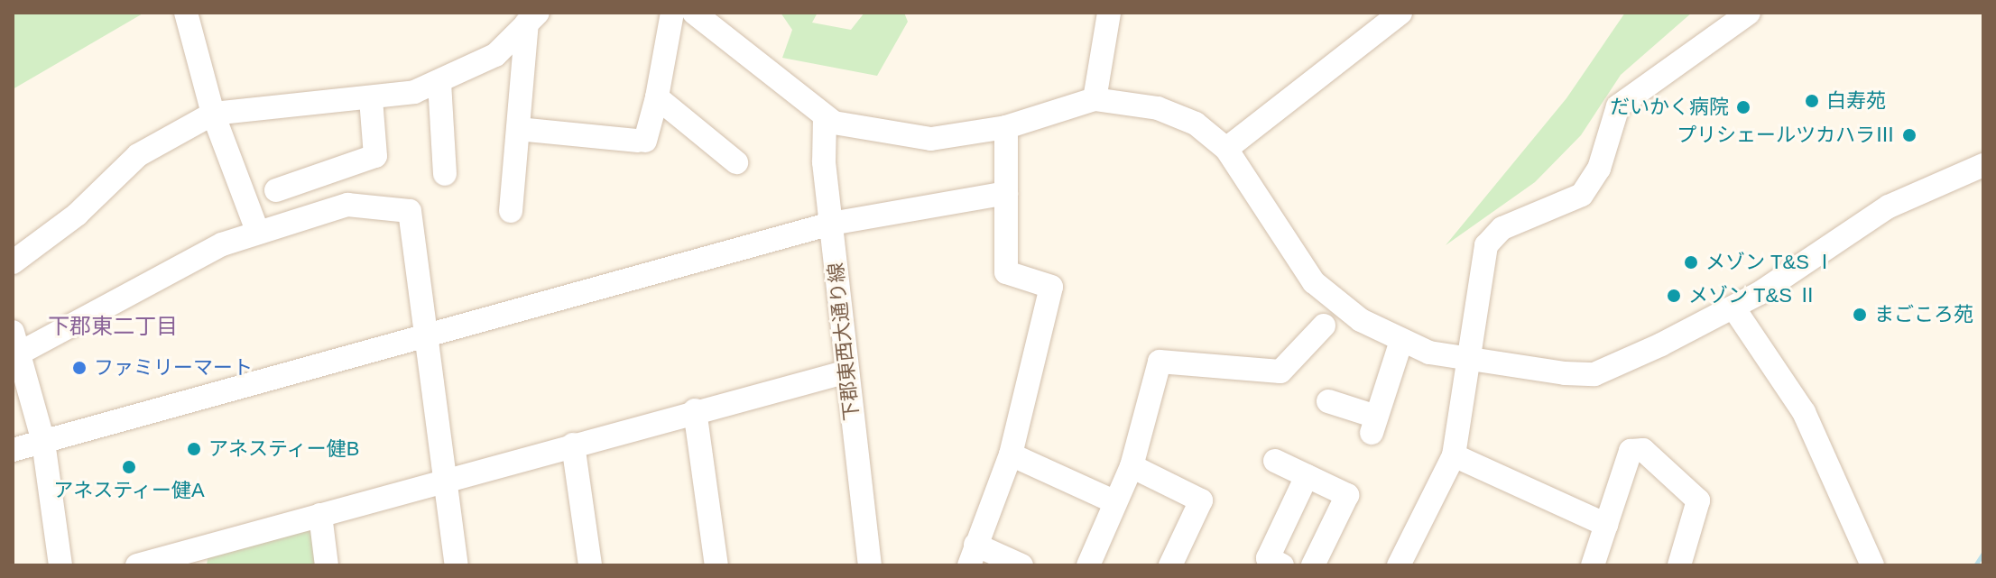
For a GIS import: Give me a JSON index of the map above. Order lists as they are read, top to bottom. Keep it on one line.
{"streets":{"street":["下郡東西大通り線"]},"districts":["下郡東二丁目"],"places":["白寿苑","だいかく病院","プリシェールツカハラⅢ","メゾン T&S Ⅰ","メゾン T&S Ⅱ","まごころ苑","ファミリーマート","アネスティー健B","アネスティー健A"]}
